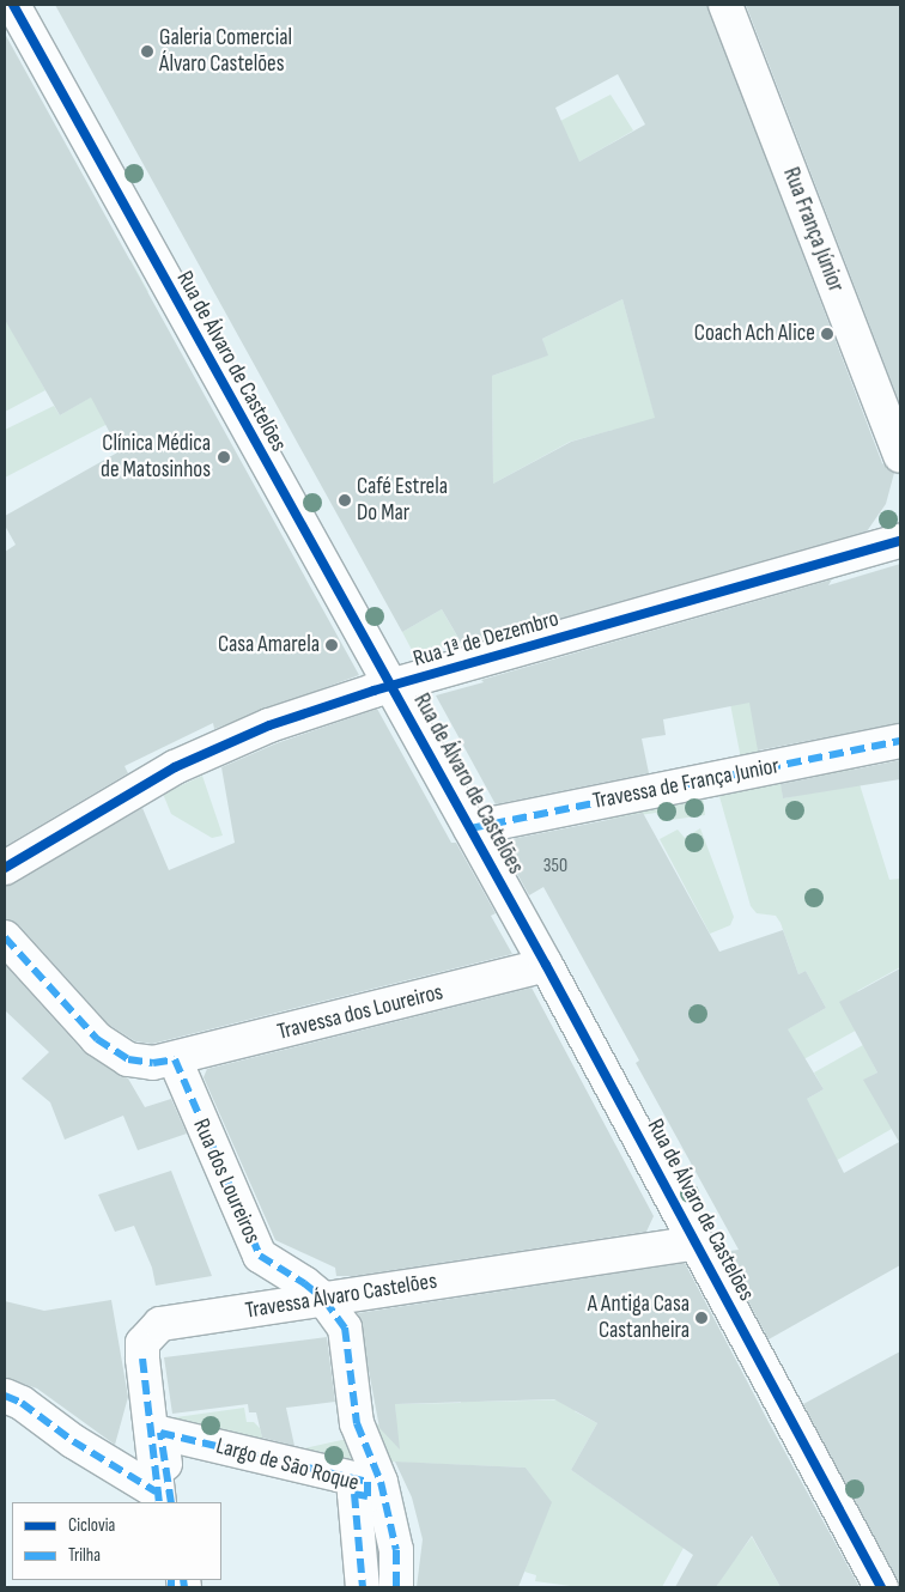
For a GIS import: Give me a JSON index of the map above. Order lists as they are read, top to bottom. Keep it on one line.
{"streets":{"street":["Rua França Júnior","Rua de Álvaro de Castelões","Rua 1ª de Dezembro","Travessa de França Junior","Travessa dos Loureiros","Rua dos Loureiros","Travessa Álvaro Castelões","Largo de São Roque"]},"crossings":[["Rua de Álvaro de Castelões","Rua 1ª de Dezembro"],["Rua de Álvaro de Castelões","Travessa de França Junior"],["Rua de Álvaro de Castelões","Travessa dos Loureiros"],["Rua de Álvaro de Castelões","Travessa Álvaro Castelões"],["Travessa dos Loureiros","Rua dos Loureiros"],["Rua dos Loureiros","Travessa Álvaro Castelões"],["Travessa Álvaro Castelões","Largo de São Roque"]],"places":["Galeria Comercial Álvaro Castelões","Coach Ach Alice","Clínica Médica de Matosinhos","Café Estrela Do Mar","Casa Amarela","A Antiga Casa Castanheira"],"house_numbers":["350"],"legend":["Ciclovia","Trilha"]}
